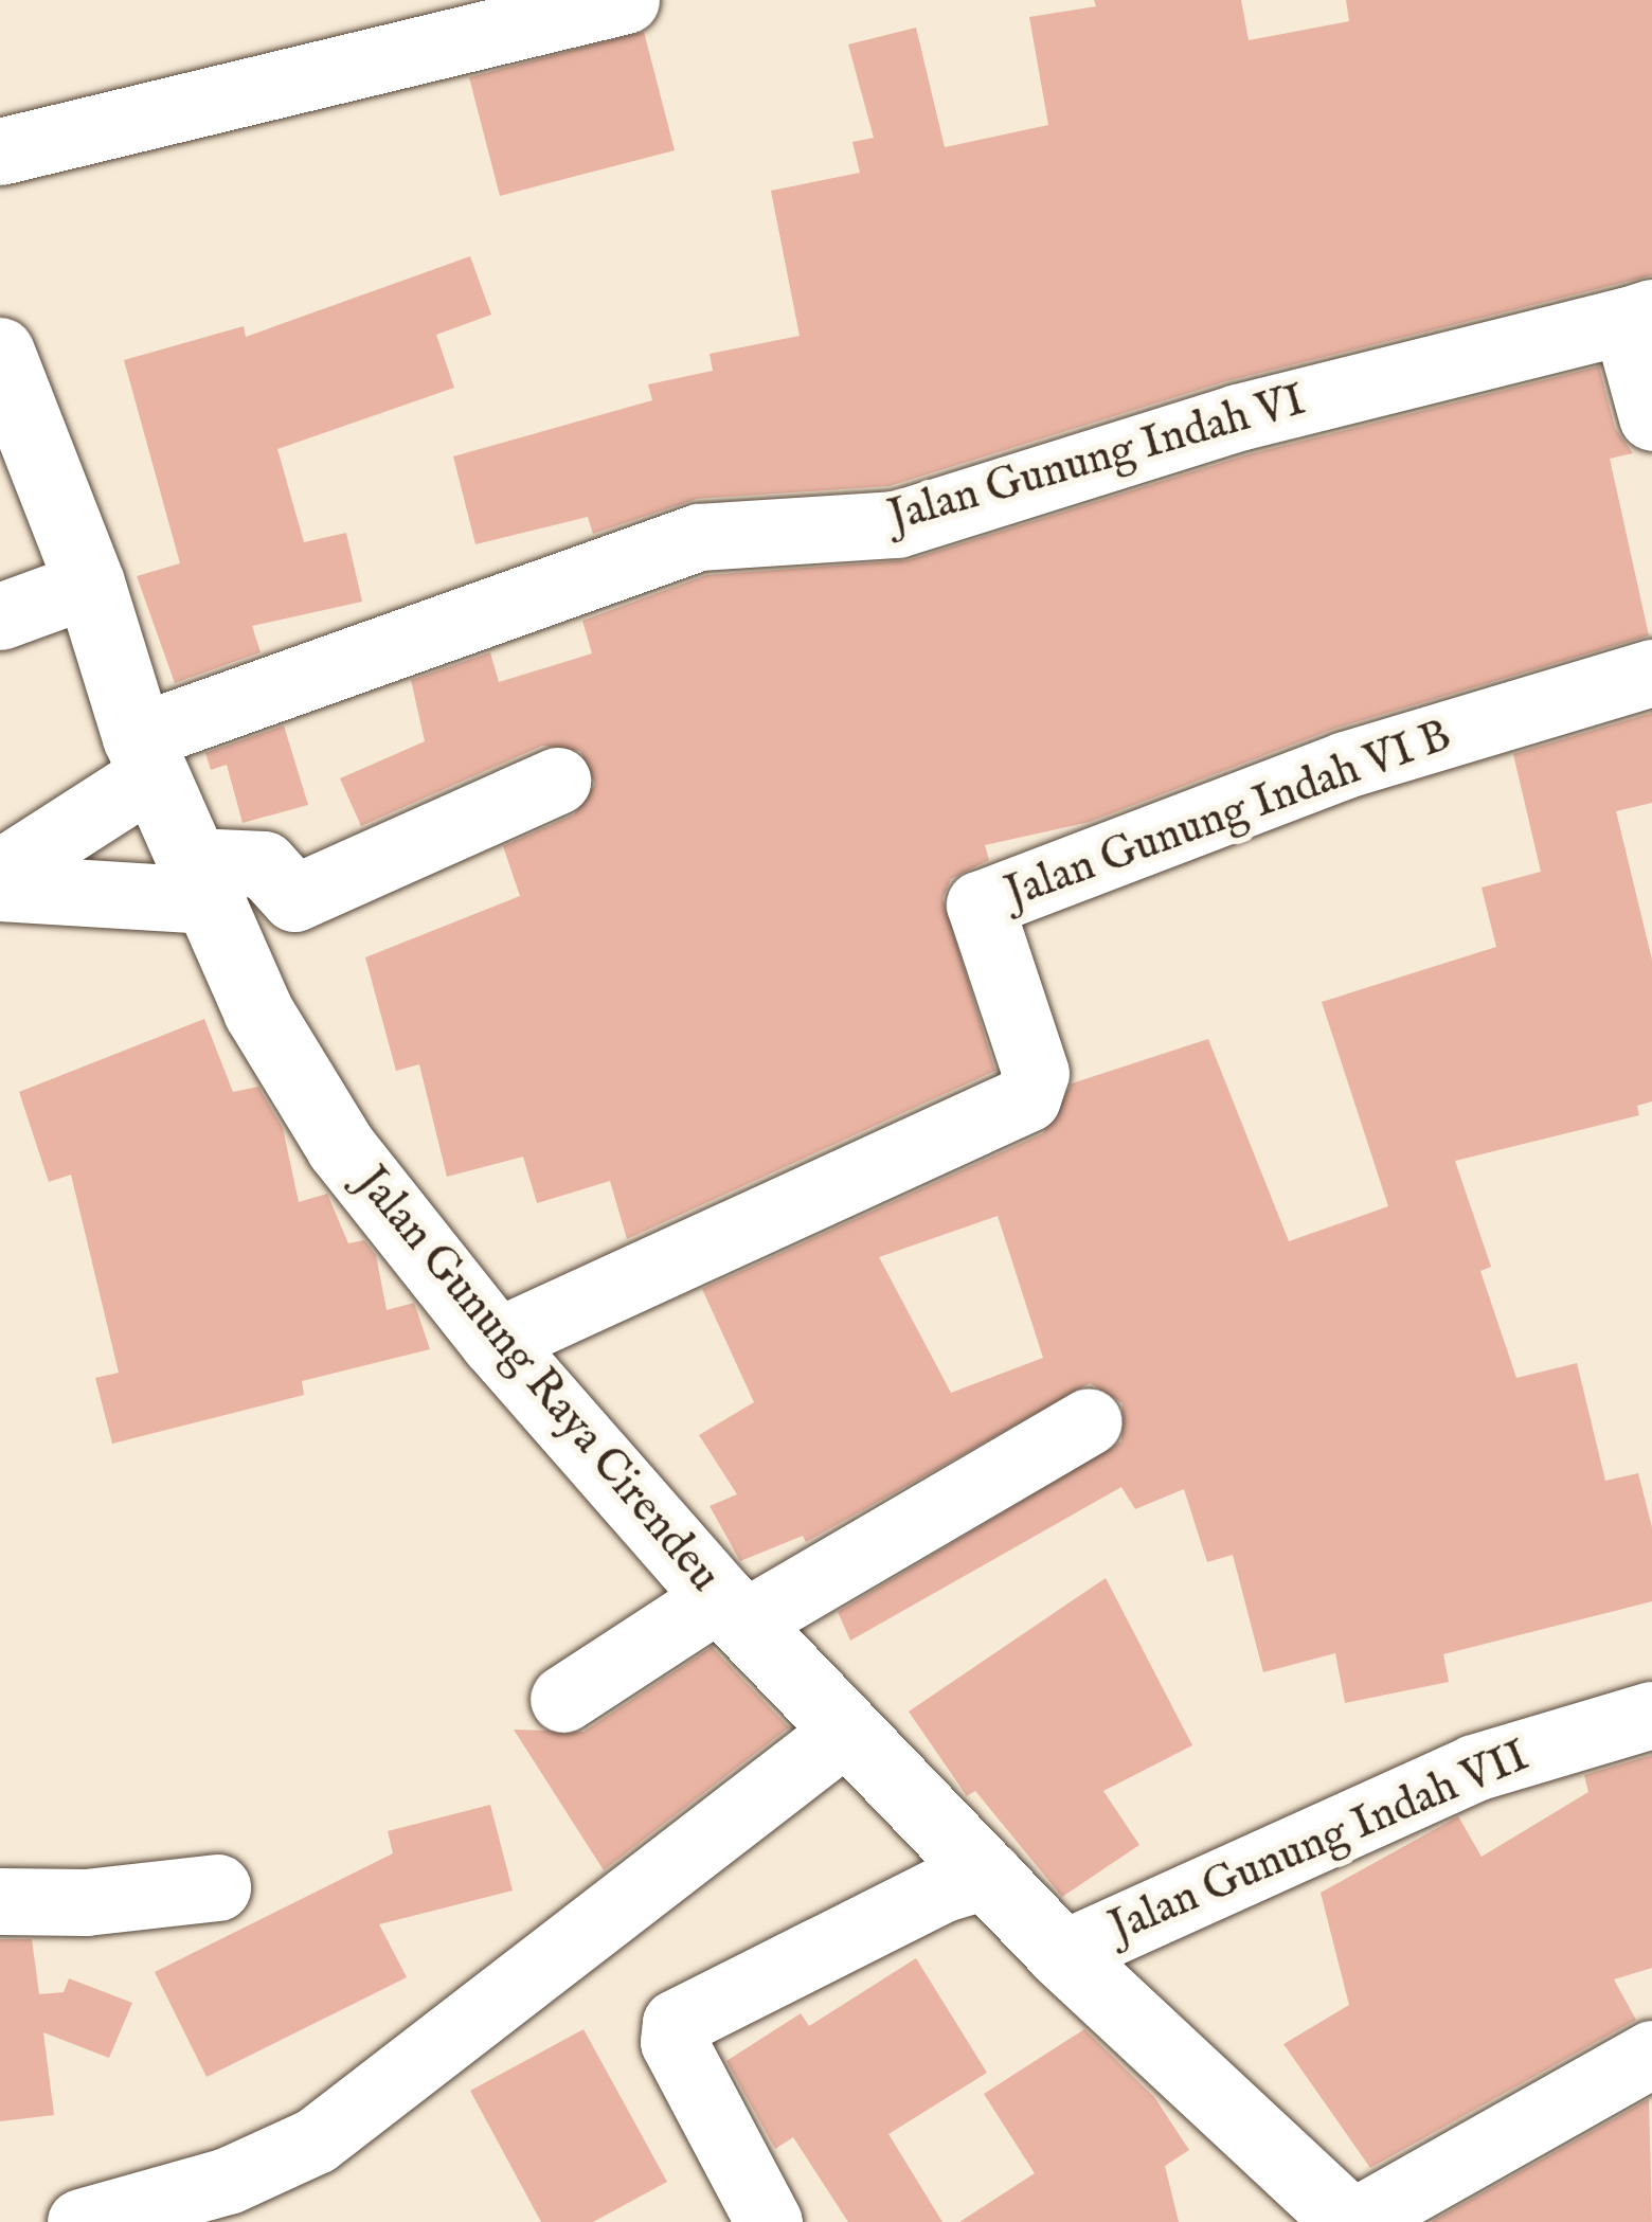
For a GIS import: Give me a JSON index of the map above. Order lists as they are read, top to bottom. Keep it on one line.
{"streets":{"street":["Jalan Gunung Indah VI","Jalan Gunung Indah VI B","Jalan Gunung Raya Cirendeu","Jalan Gunung Indah VII"]},"crossings":[["Jalan Gunung Indah VI","Jalan Gunung Raya Cirendeu"],["Jalan Gunung Indah VI B","Jalan Gunung Raya Cirendeu"],["Jalan Gunung Raya Cirendeu","Jalan Gunung Indah VII"]]}
